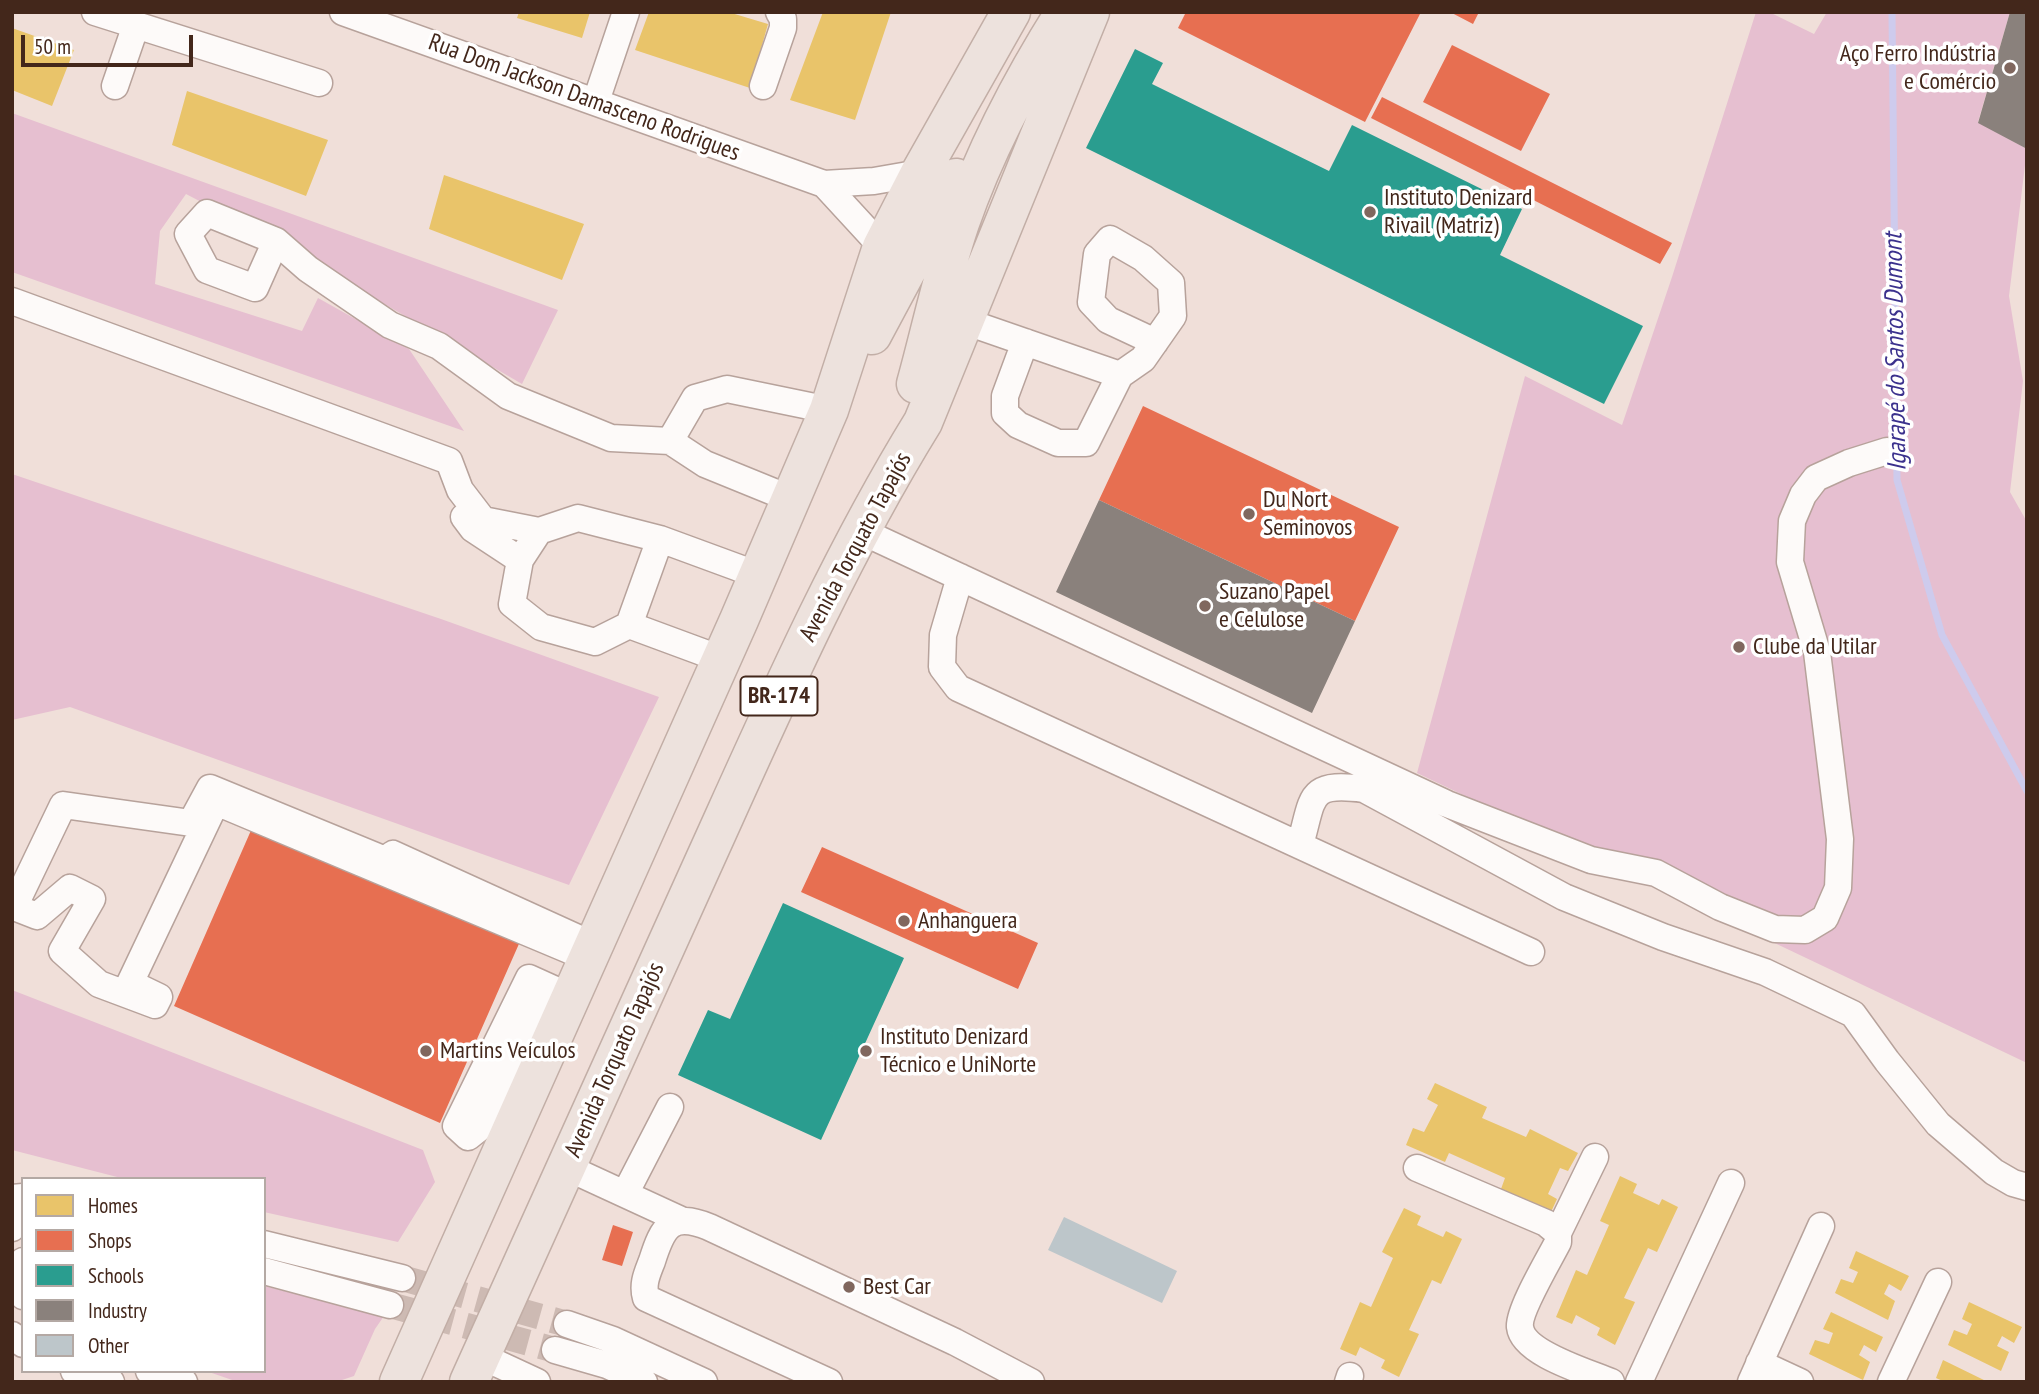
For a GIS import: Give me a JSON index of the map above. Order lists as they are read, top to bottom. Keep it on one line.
{"streets":{"highway":["Avenida Torquato Tapajós","BR-174"],"street":["Rua Dom Jackson Damasceno Rodrigues"]},"crossings":[["Rua Dom Jackson Damasceno Rodrigues","BR-174"]],"water":["Igarapé do Santos Dumont"],"places":["Aço Ferro Indústria e Comércio","Instituto Denizard Rivail (Matriz)","Du Nort Seminovos","Suzano Papel e Celulose","Clube da Utilar","Anhanguera","Martins Veículos","Instituto Denizard Técnico e UniNorte","Best Car"],"legend":["Homes","Shops","Schools","Industry","Other"],"scale_bar":"50 m"}
